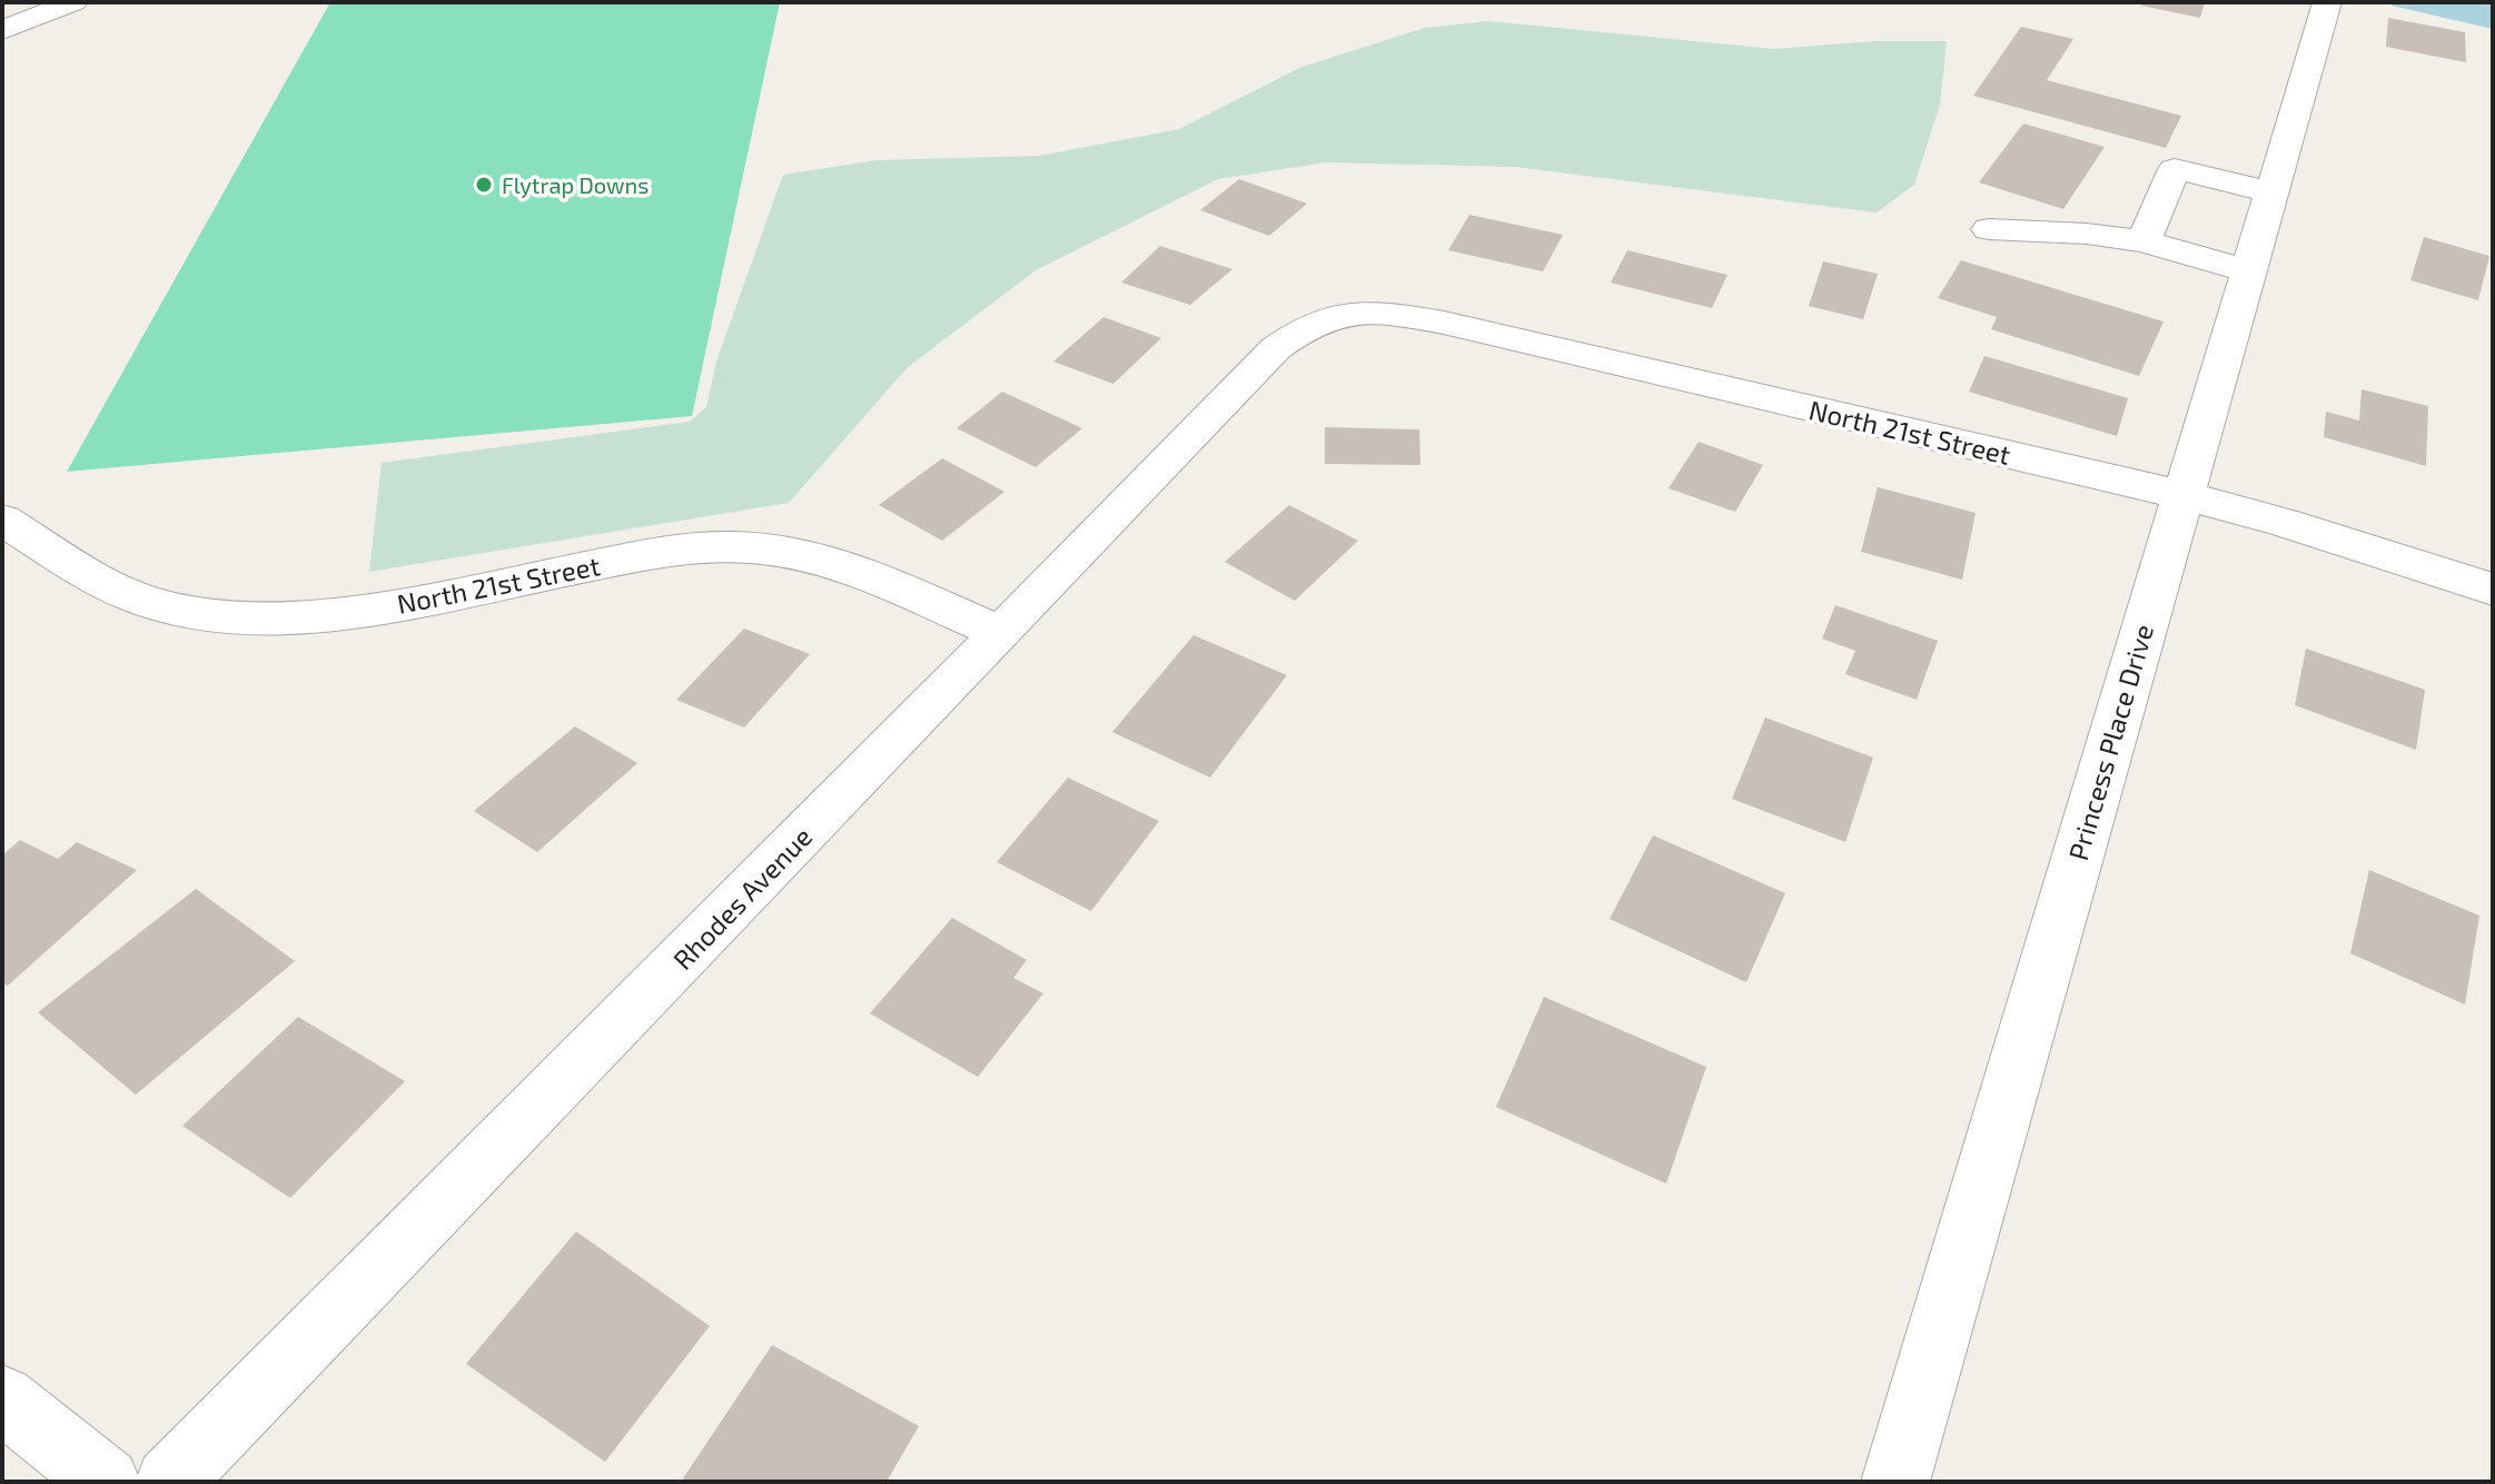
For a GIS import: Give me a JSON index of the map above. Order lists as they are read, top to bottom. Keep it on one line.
{"streets":{"street":["North 21st Street","Princess Place Drive","Rhodes Avenue"]},"crossings":[["North 21st Street","Princess Place Drive"],["North 21st Street","Rhodes Avenue"]],"places":["Flytrap Downs"]}
